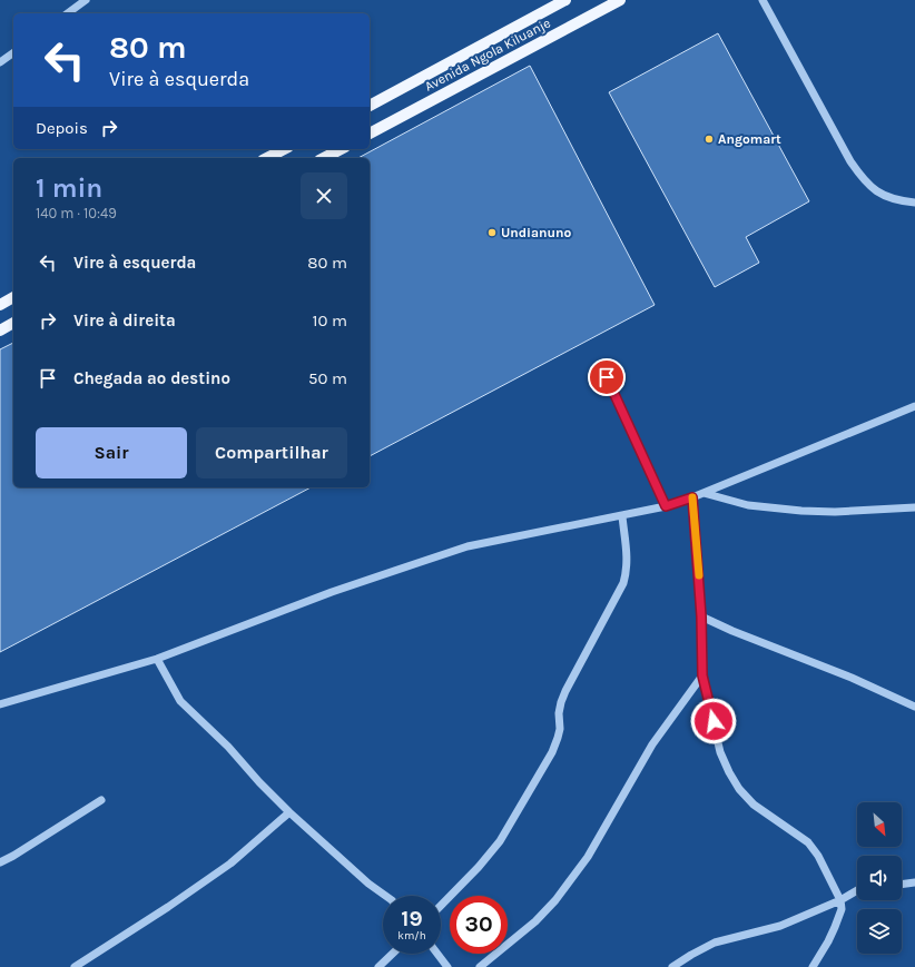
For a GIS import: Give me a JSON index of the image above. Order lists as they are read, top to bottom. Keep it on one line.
{"streets":{"main road":["Avenida Ngola Kiluanje"]},"places":["Angomart","Undianuno"],"north":"bottom right","page":{"turn":["80 m","Vire à esquerda"],"then":"Depois","heading":["1 min","140 m · 10:49"],"list":[{"name":"Vire à esquerda","value":"80 m"},{"name":"Vire à direita","value":"10 m"},{"name":"Chegada ao destino","value":"50 m"}],"buttons":["Sair","Compartilhar"],"speed":"19 km/h","limit":"30"}}
